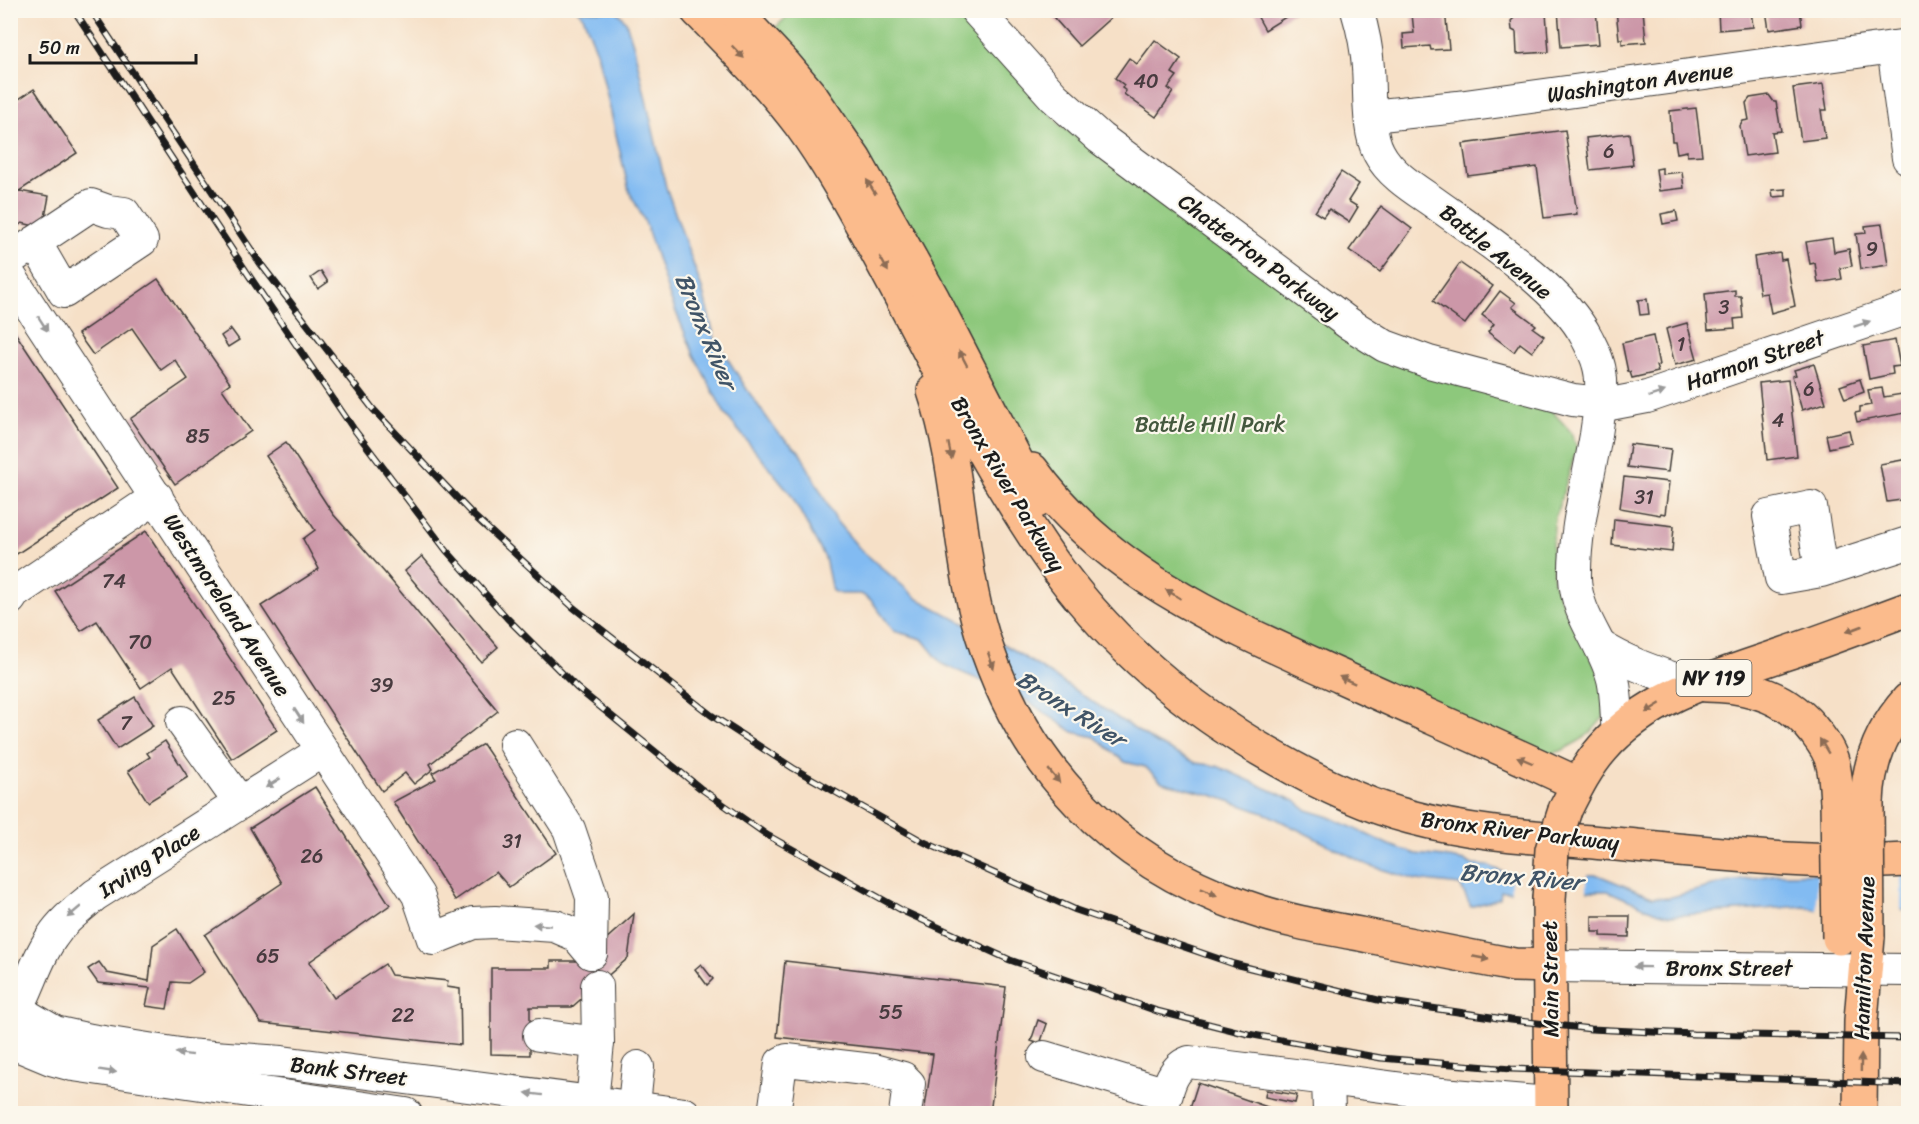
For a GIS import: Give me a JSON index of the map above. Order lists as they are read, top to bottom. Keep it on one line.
{"streets":{"main road":["Bronx River Parkway","NY 119","Hamilton Avenue","Main Street"],"street":["Washington Avenue","Battle Avenue","Chatterton Parkway","Harmon Street","Westmoreland Avenue","Irving Place","Bronx Street","Bank Street"]},"crossings":[["Washington Avenue","Battle Avenue"],["Battle Avenue","Chatterton Parkway"],["Battle Avenue","Harmon Street"],["Battle Avenue","NY 119"],["Chatterton Parkway","Harmon Street"],["Westmoreland Avenue","Irving Place"],["NY 119","Main Street"],["Irving Place","Bank Street"],["Hamilton Avenue","Bronx Street"],["Bronx Street","Main Street"]],"one_way":["Harmon Street","Irving Place","Hamilton Avenue","Bronx Street"],"water":["Bronx River"],"parks":["Battle Hill Park"],"house_numbers":["40","6","9","3","1","6","4","85","31","74","70","39","25","7","31","26","65","55","22"],"scale_bar":"50 m"}
